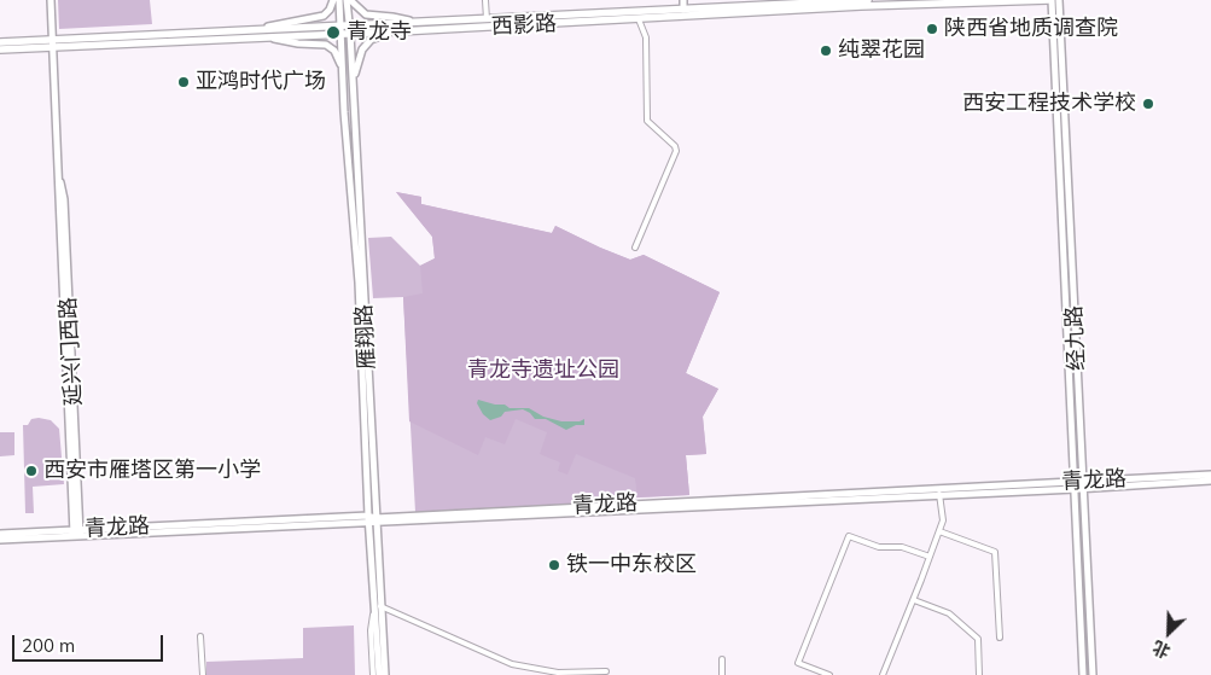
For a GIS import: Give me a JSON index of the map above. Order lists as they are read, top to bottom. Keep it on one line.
{"streets":{"main road":["西影路"],"street":["雁翔路","经九路","延兴门西路","青龙路"]},"crossings":[["西影路","雁翔路"],["西影路","经九路"],["西影路","延兴门西路"],["雁翔路","青龙路"],["经九路","青龙路"],["延兴门西路","青龙路"]],"parks":["青龙寺遗址公园"],"places":["陕西省地质调查院","青龙寺","纯翠花园","亚鸿时代广场","西安工程技术学校","西安市雁塔区第一小学","铁一中东校区"],"scale_bar":"200 m","north":"bottom left"}
